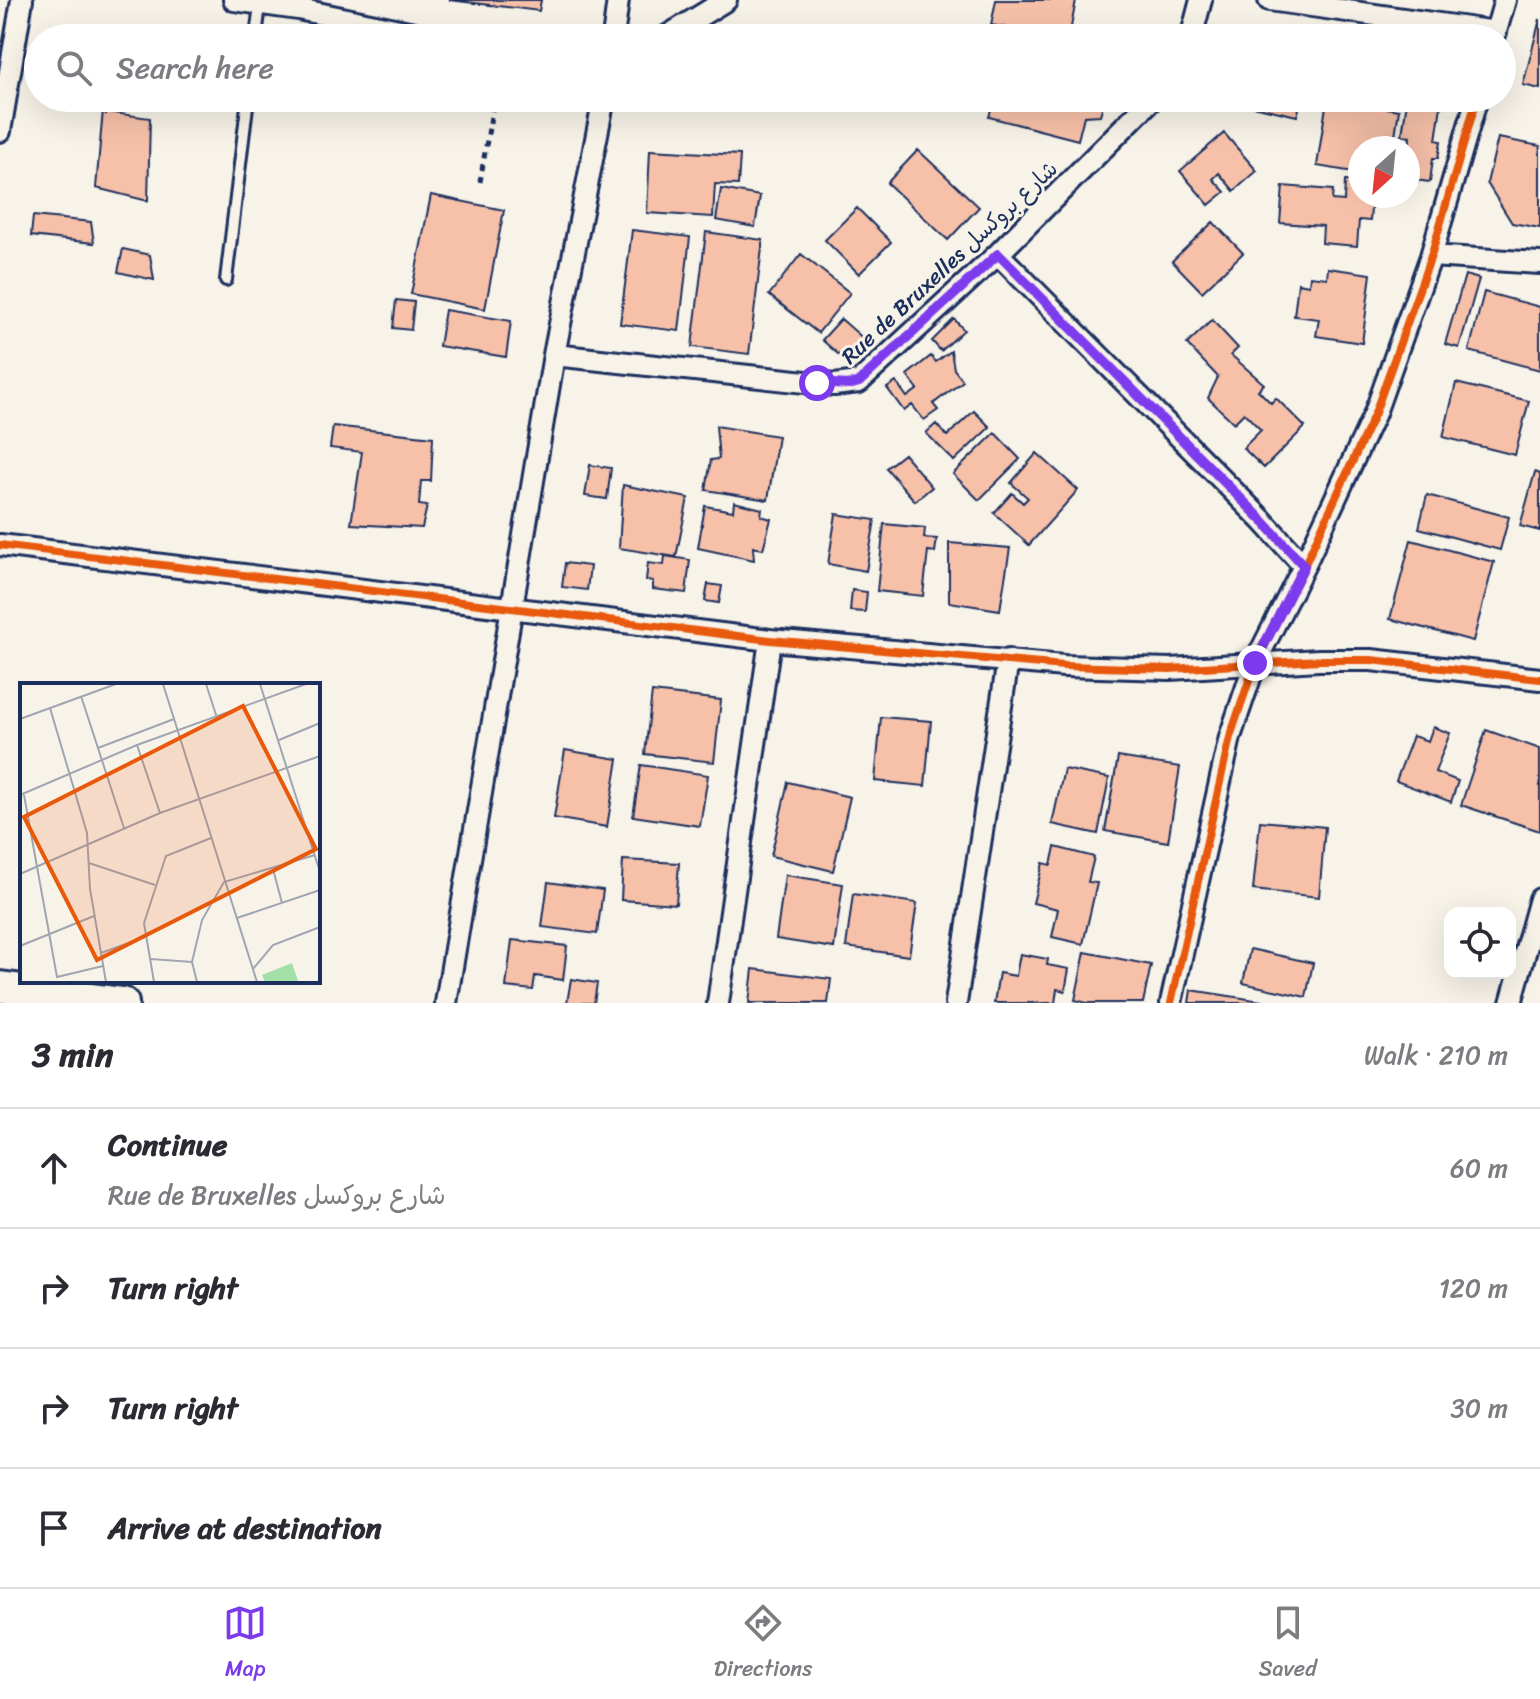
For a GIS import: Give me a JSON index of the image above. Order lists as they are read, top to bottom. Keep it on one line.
{"streets":{"street":["Rue de Bruxelles شارع بروكسل"]},"north":"bottom left","page":{"search":"Search here","heading":["3 min","Walk · 210 m"],"list":[["Continue","Rue de Bruxelles شارع بروكسل","60 m"],["Turn right","120 m"],["Turn right","30 m"],"Arrive at destination"],"nav":["Map","Directions","Saved"]}}
